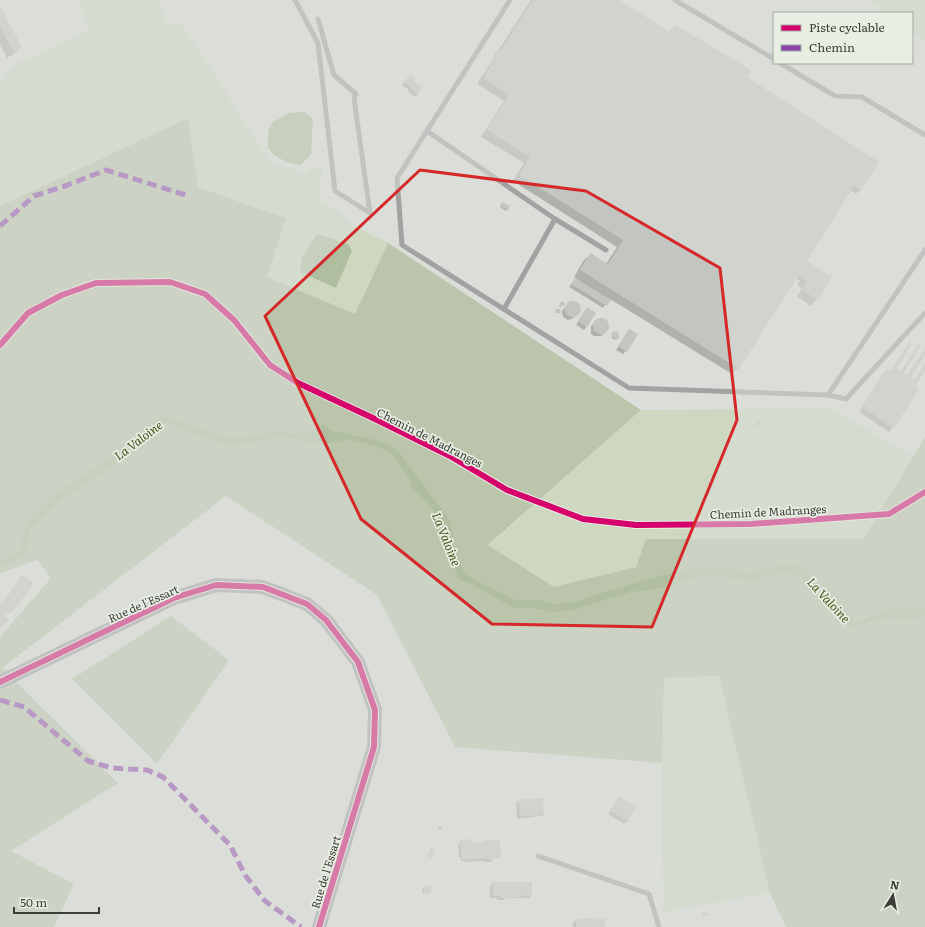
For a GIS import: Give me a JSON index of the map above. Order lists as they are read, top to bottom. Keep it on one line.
{"streets":{"street":["Rue de l'Essart"],"cycle path":["Chemin de Madranges"]},"water":["La Valoine"],"legend":["Piste cyclable","Chemin"],"scale_bar":"50 m","north":"top"}
